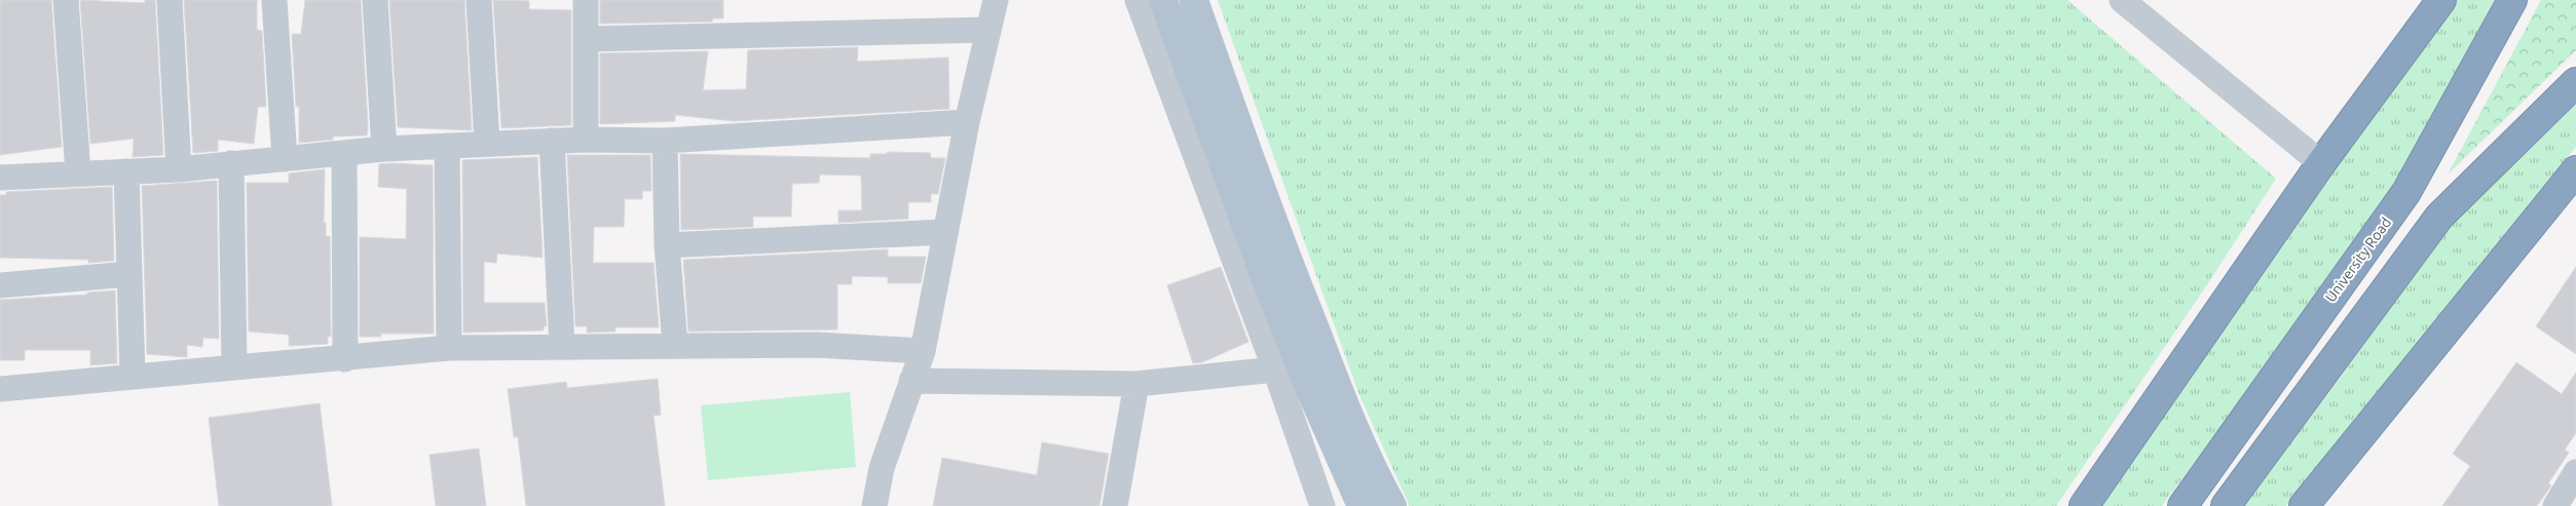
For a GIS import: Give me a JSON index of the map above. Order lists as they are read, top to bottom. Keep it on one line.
{"streets":{"highway":["University Road"]}}
